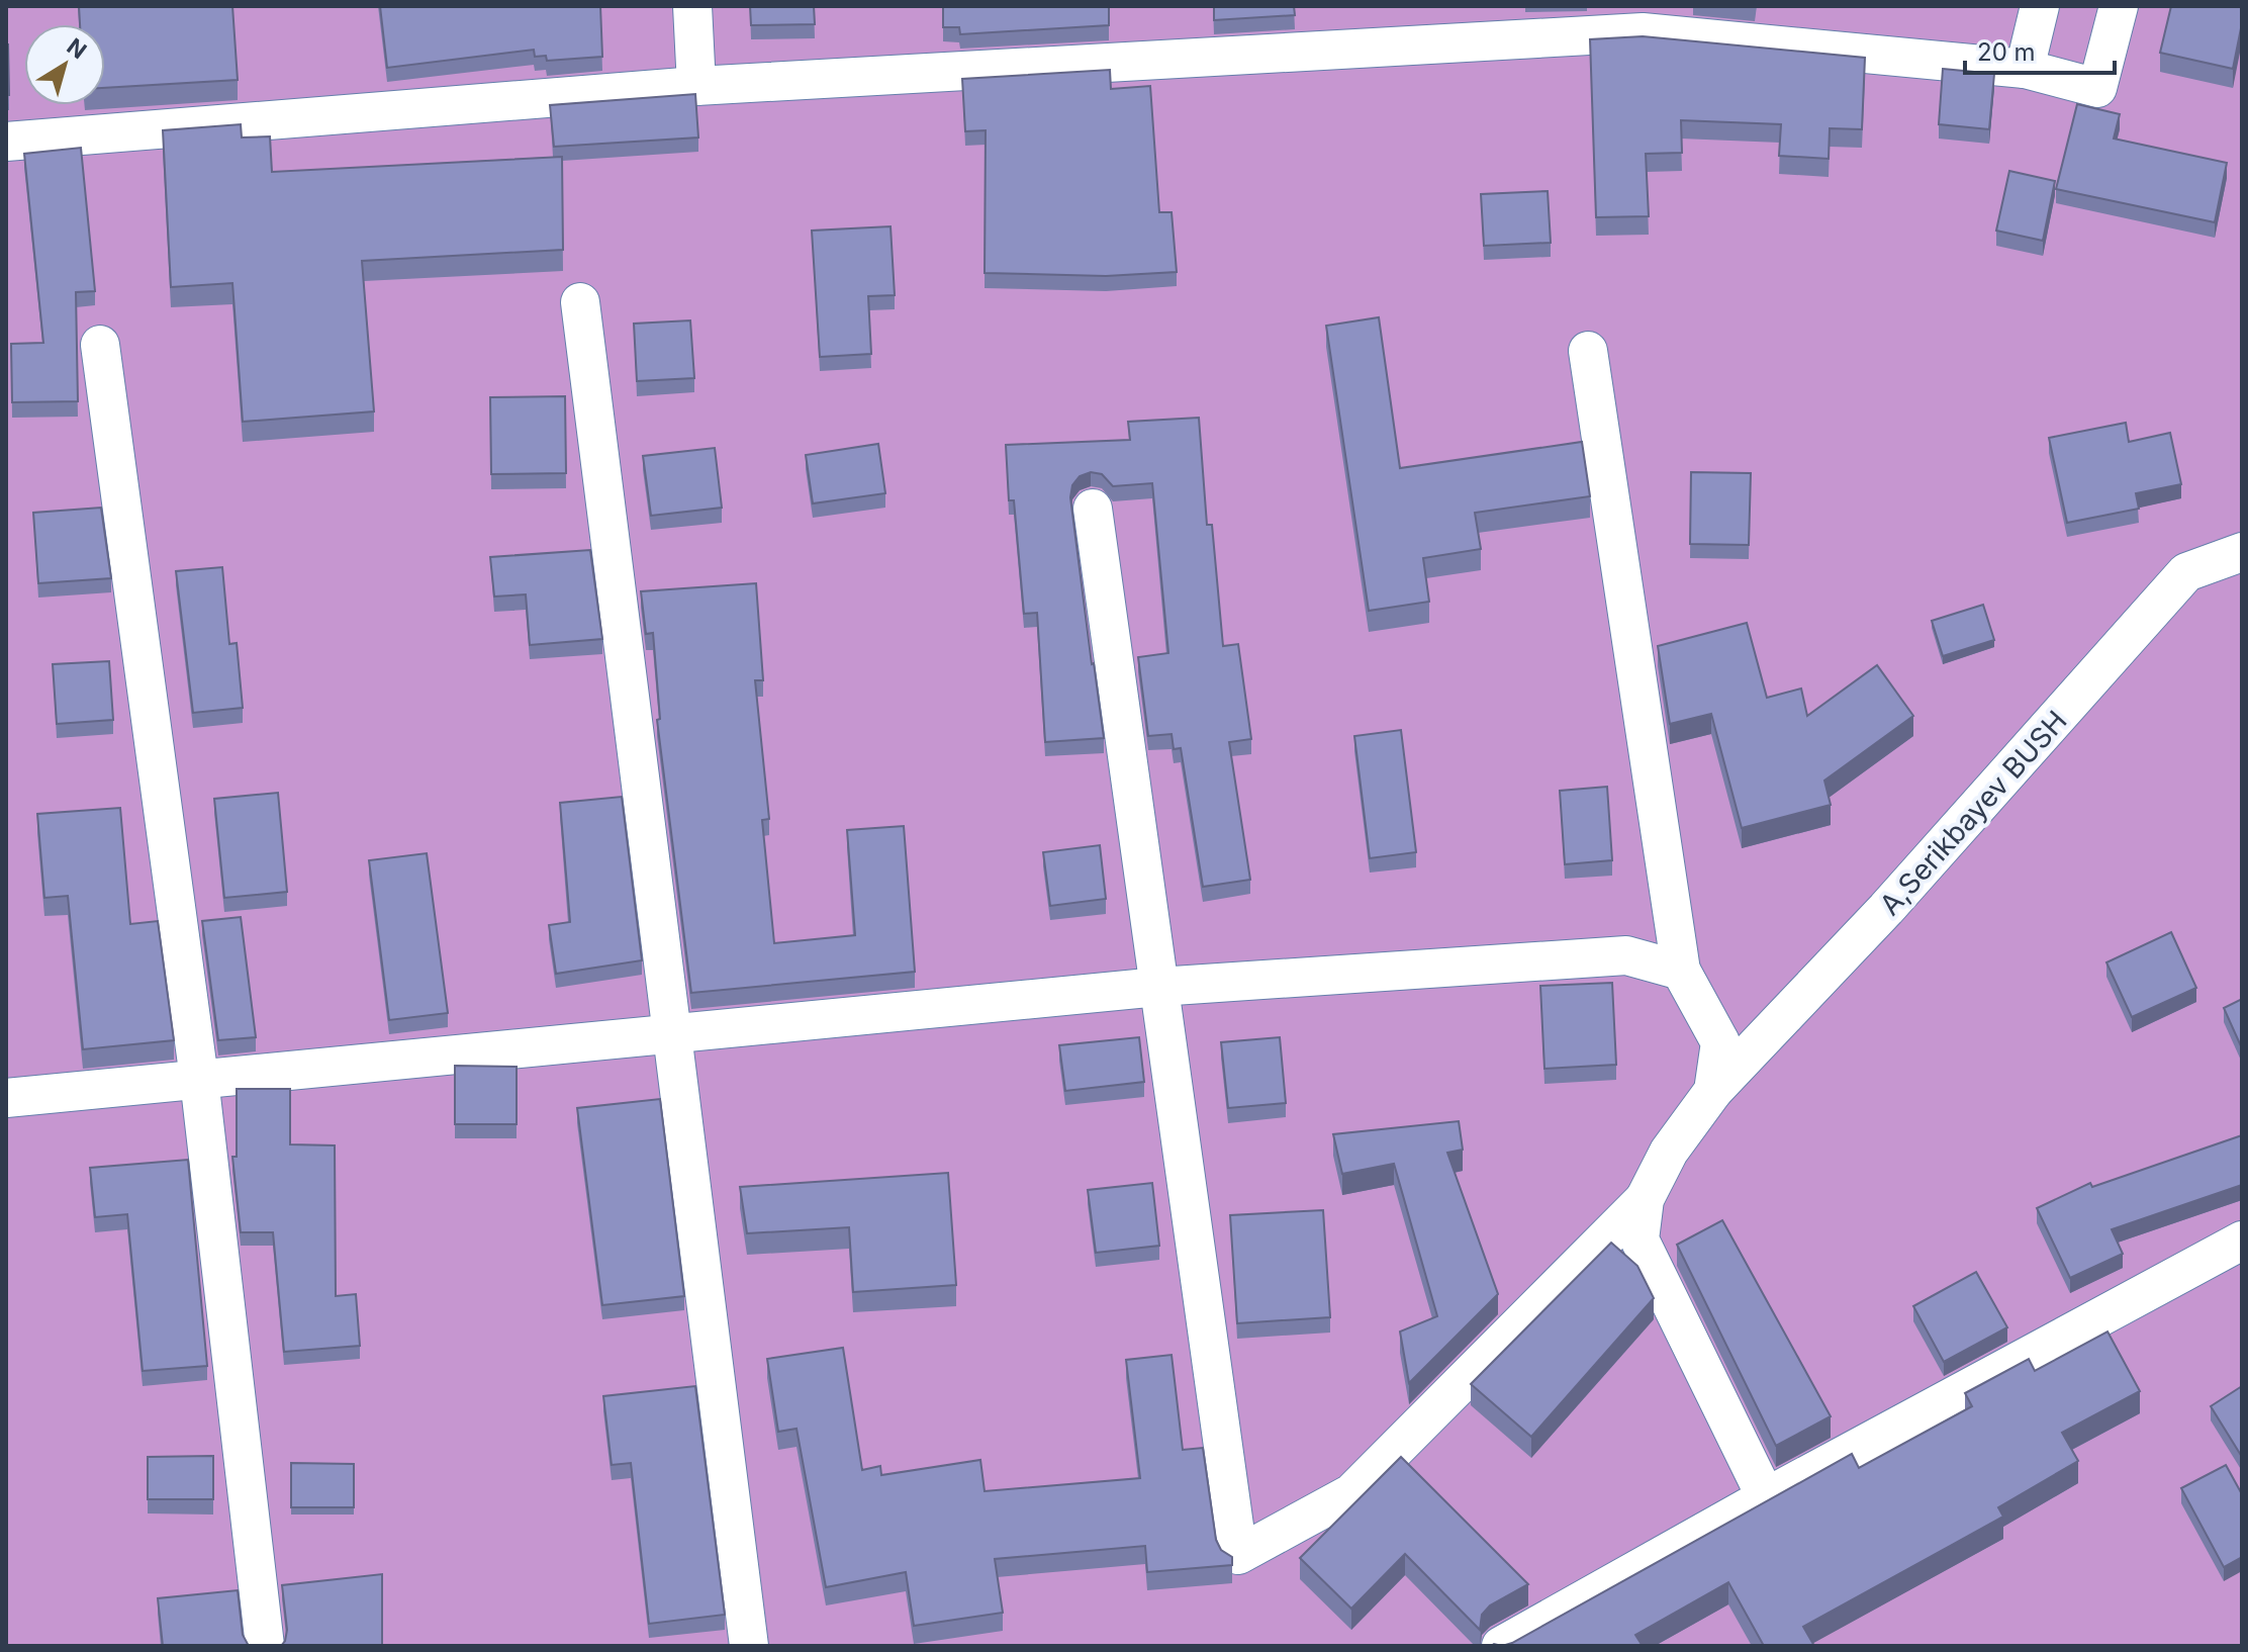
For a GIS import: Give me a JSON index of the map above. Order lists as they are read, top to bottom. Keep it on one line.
{"streets":{"street":["A,Serikbayev BUSH"]},"scale_bar":"20 m","north":"top right"}
